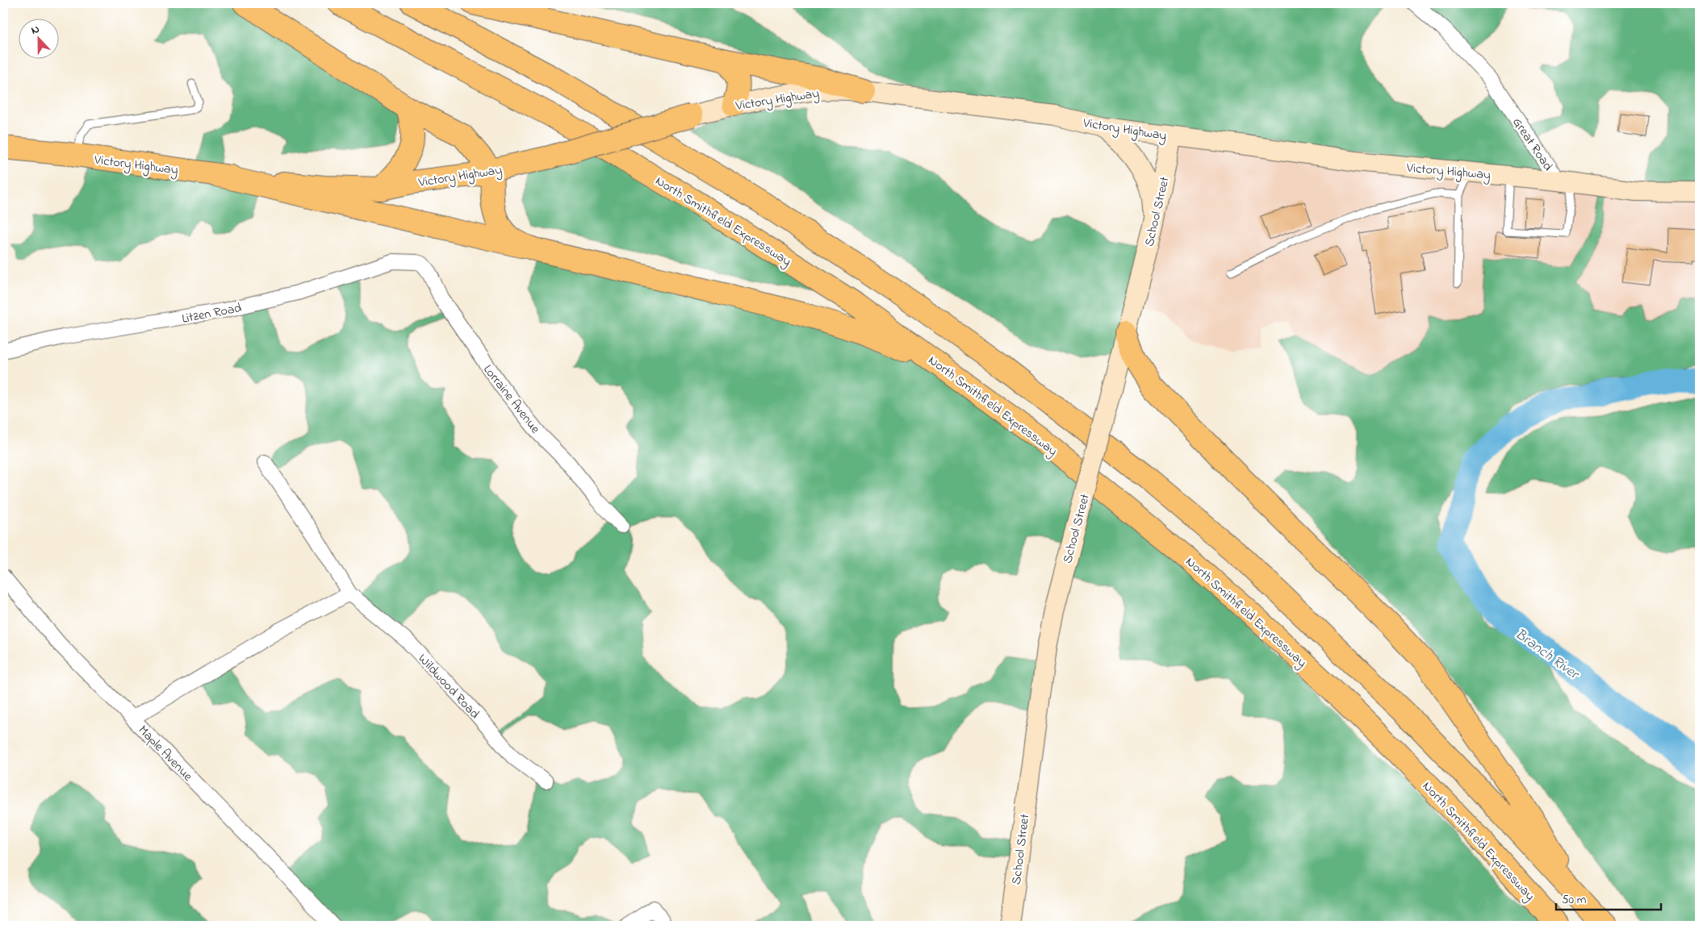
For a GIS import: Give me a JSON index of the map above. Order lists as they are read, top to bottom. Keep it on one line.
{"streets":{"main road":["Victory Highway","School Street","North Smithfield Expressway"],"street":["Great Road","Litzen Road","Lorraine Avenue","Wildwood Road","Maple Avenue"]},"crossings":[["Victory Highway","Great Road"],["Victory Highway","School Street"],["Litzen Road","Lorraine Avenue"]],"water":["Branch River"],"scale_bar":"50 m","north":"top"}
